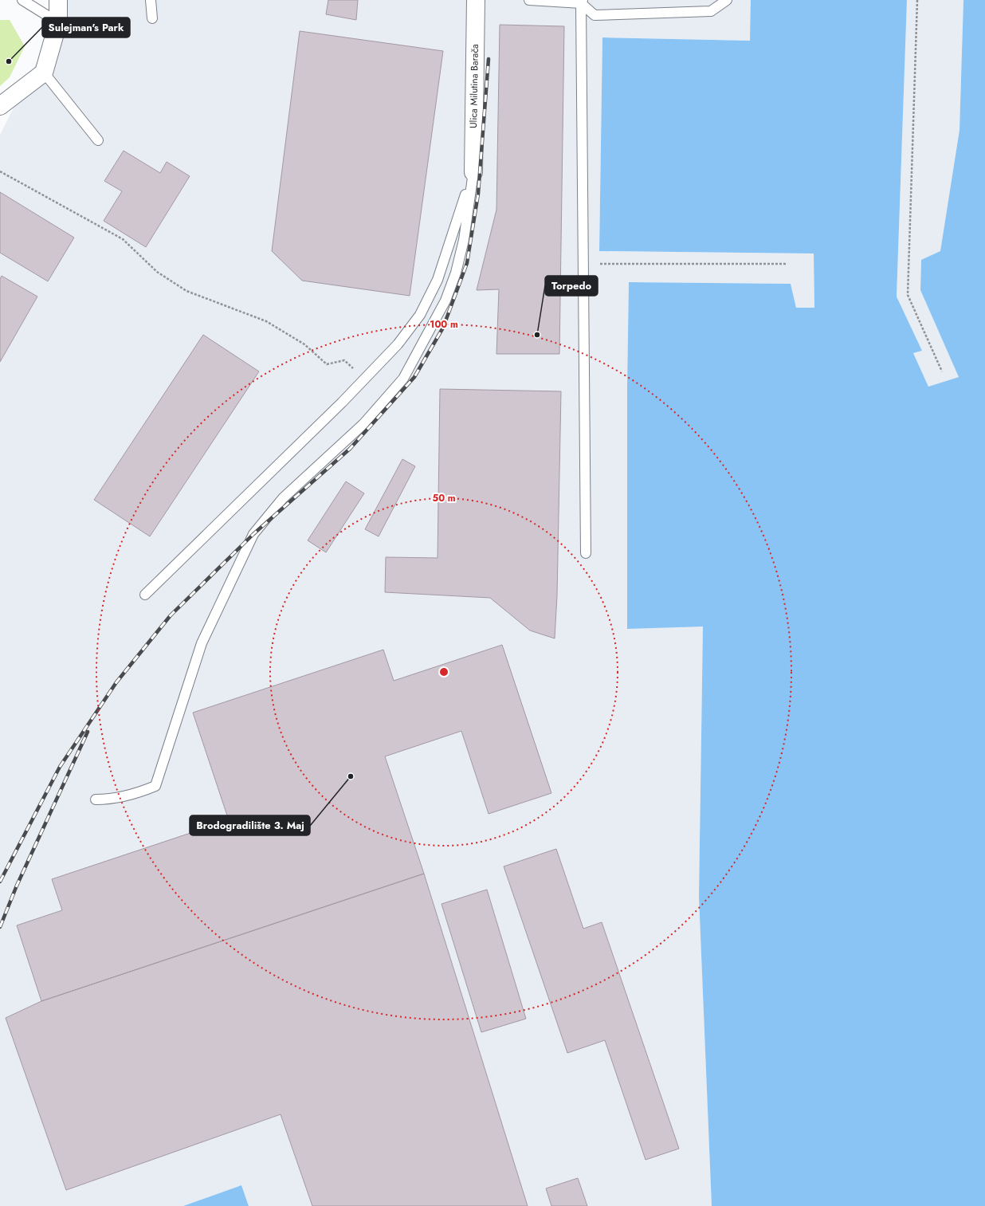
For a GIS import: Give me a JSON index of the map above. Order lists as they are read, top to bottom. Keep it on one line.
{"streets":{"street":["Ulica Milutina Barača"]},"places":["Sulejman's Park","Torpedo","Brodogradilište 3. Maj"],"rings":["100 m","50 m"]}
